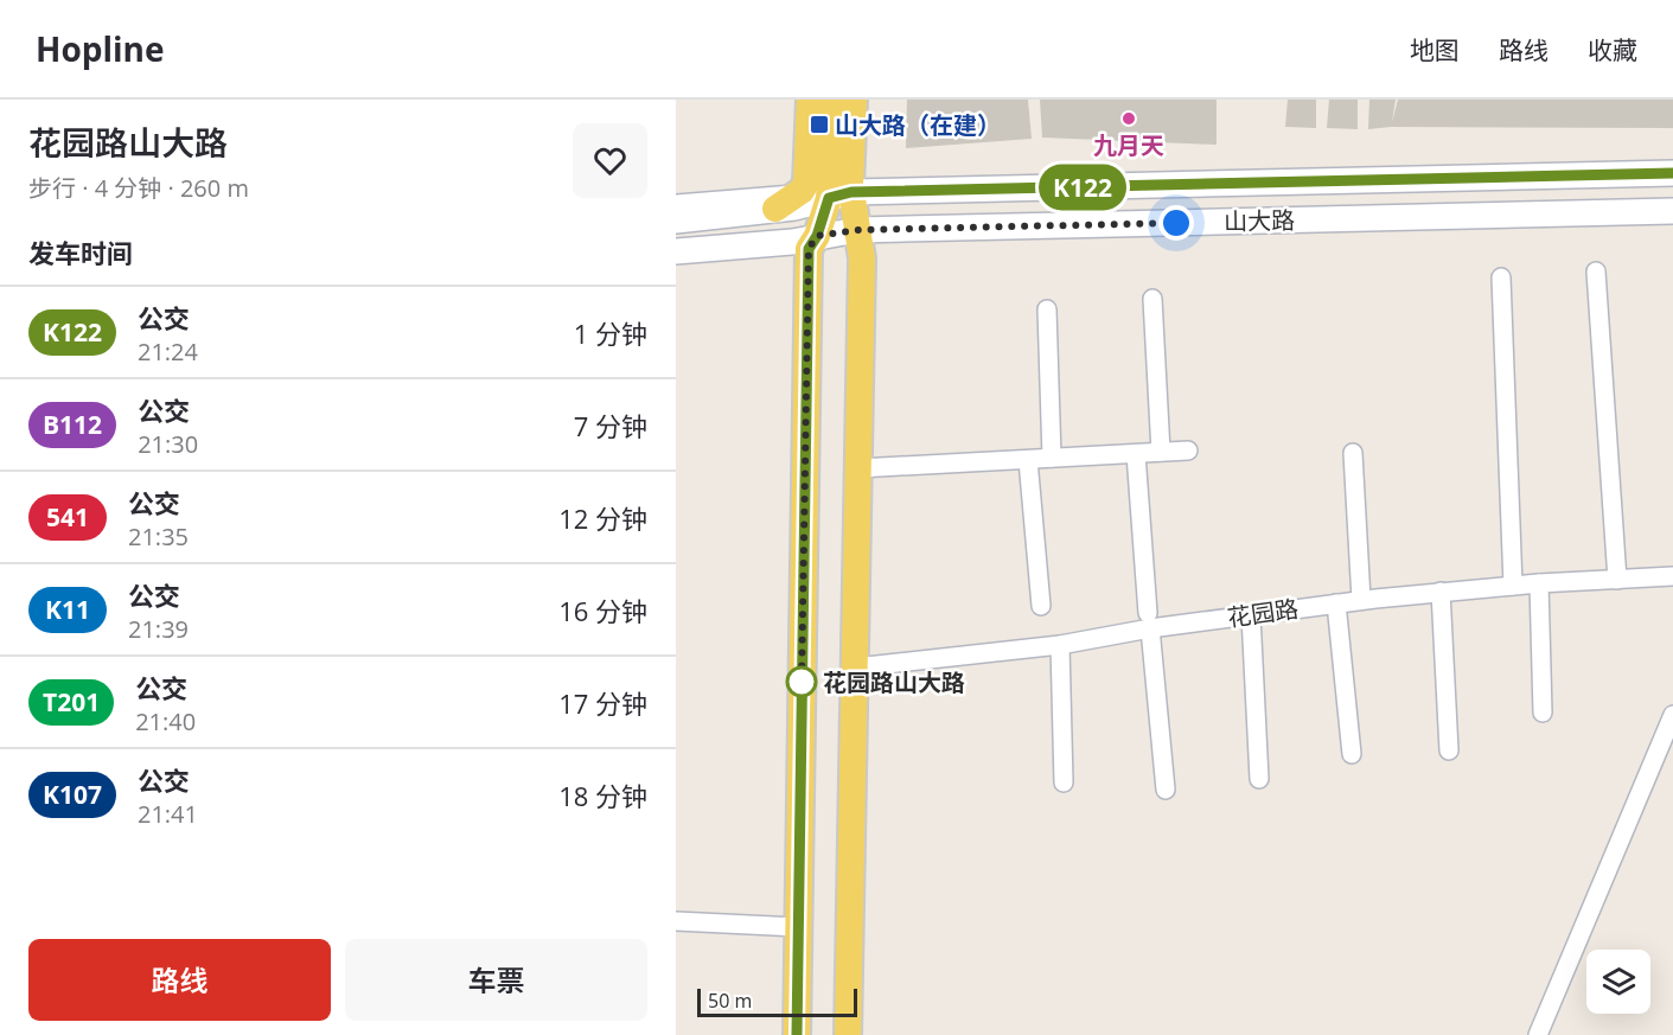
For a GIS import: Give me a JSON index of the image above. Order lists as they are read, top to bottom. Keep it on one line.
{"streets":{"main road":["山大路"],"street":["花园路"]},"places":{"other":["九月天","花园路山大路"],"transit":["山大路（在建）"]},"lines":["bus line K122"],"scale_bar":"50 m","page":{"header":"Hopline","nav":["地图","路线","收藏"],"heading":[["花园路山大路","步行 · 4 分钟 · 260 m"],"发车时间"],"on_map":"K122","list":[{"mark":"K122","name":"公交","note":"21:24","value":"1 分钟"},{"mark":"B112","name":"公交","note":"21:30","value":"7 分钟"},{"mark":"541","name":"公交","note":"21:35","value":"12 分钟"},{"mark":"K11","name":"公交","note":"21:39","value":"16 分钟"},{"mark":"T201","name":"公交","note":"21:40","value":"17 分钟"},{"mark":"K107","name":"公交","note":"21:41","value":"18 分钟"}],"buttons":["路线","车票"],"scale":"50 m"}}
